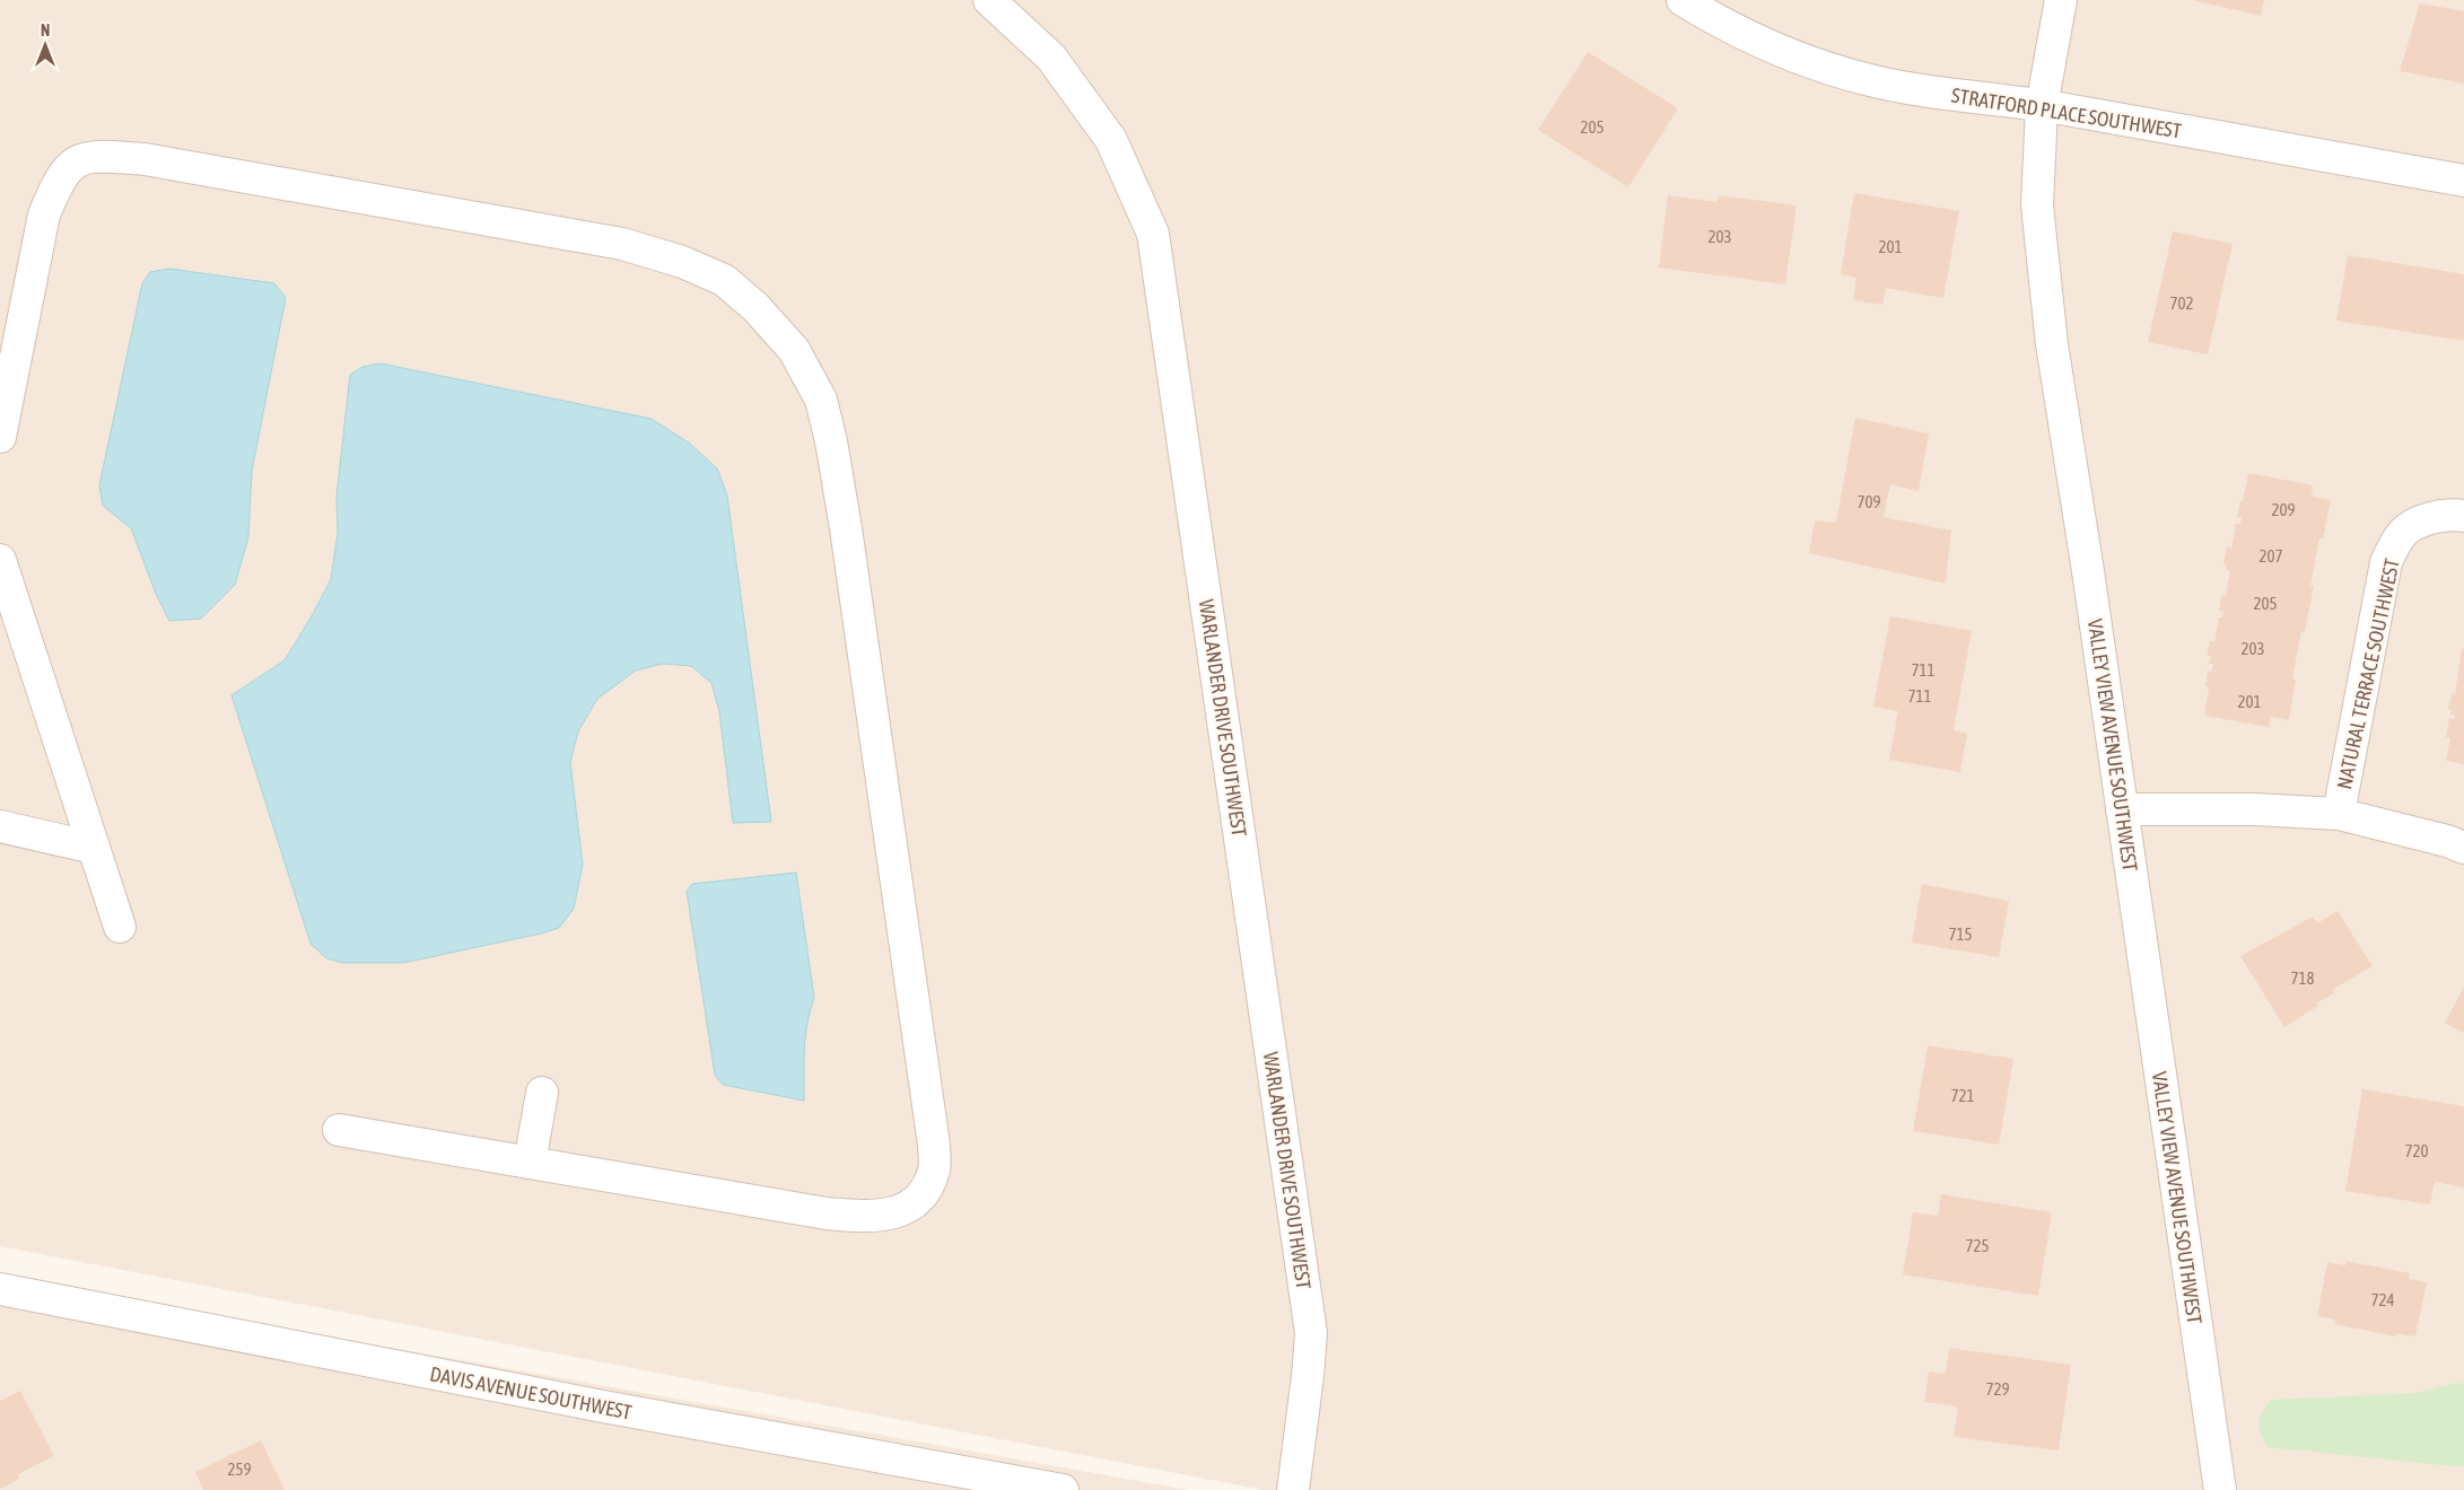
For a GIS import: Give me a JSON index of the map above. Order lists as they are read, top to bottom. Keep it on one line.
{"streets":{"street":["STRATFORD PLACE SOUTHWEST","NATURAL TERRACE SOUTHWEST","WARLANDER DRIVE SOUTHWEST","VALLEY VIEW AVENUE SOUTHWEST","DAVIS AVENUE SOUTHWEST"]},"crossings":[["STRATFORD PLACE SOUTHWEST","VALLEY VIEW AVENUE SOUTHWEST"]],"house_numbers":["205","203","201","702","709","209","207","205","203","711","711","201","715","718","721","720","725","724","729","259"],"north":"top"}
